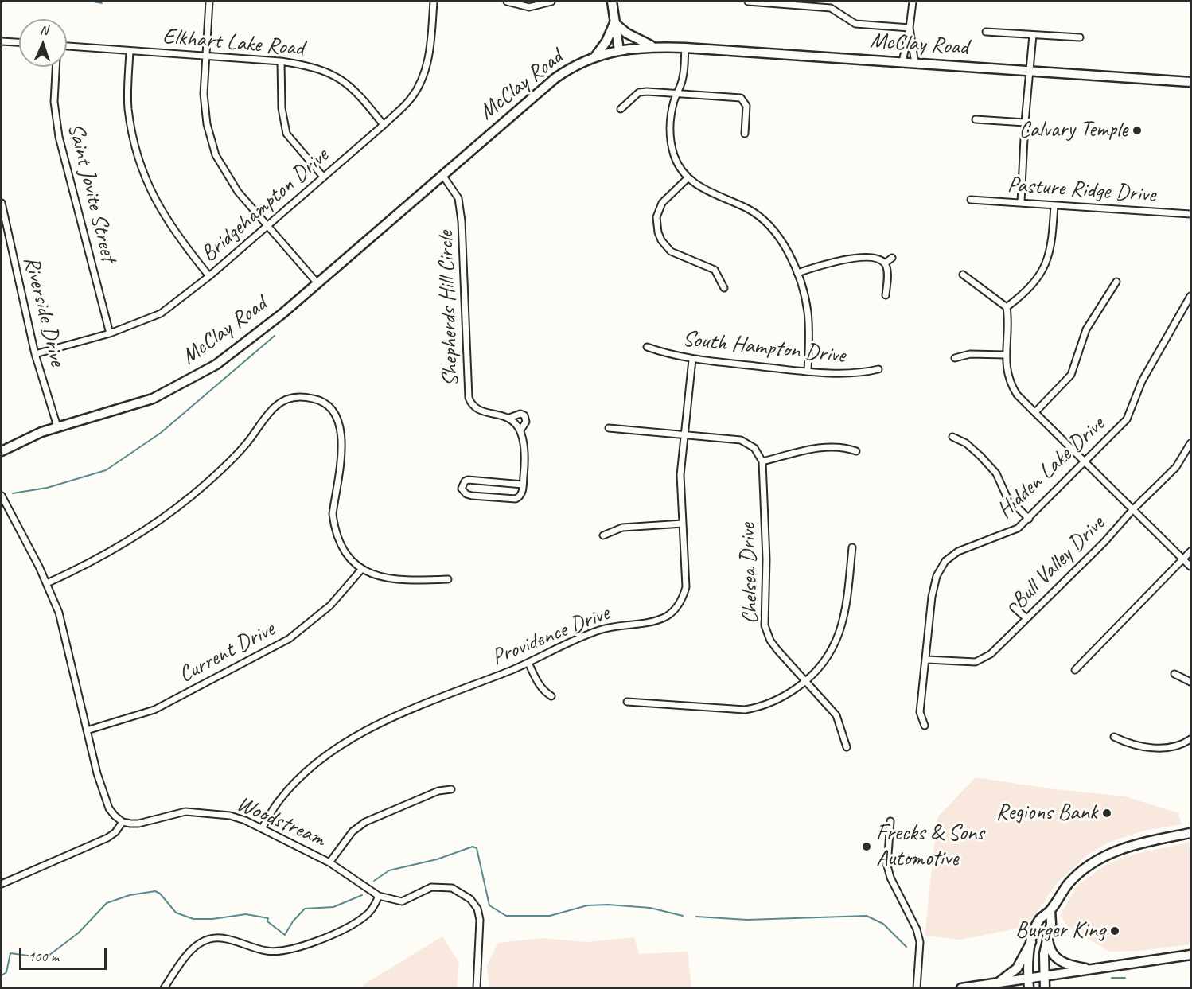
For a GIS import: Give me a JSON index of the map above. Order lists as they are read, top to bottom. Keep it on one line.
{"streets":{"main road":["McClay Road"],"street":["Elkhart Lake Road","Pasture Ridge Drive","Saint Jovite Street","Bridgehampton Drive","Shepherds Hill Circle","Riverside Drive","South Hampton Drive","Hidden Lake Drive","Bull Valley Drive","Chelsea Drive","Providence Drive","Current Drive","Woodstream"]},"crossings":[["Elkhart Lake Road","Bridgehampton Drive"],["McClay Road","Shepherds Hill Circle"],["McClay Road","Riverside Drive"],["Saint Jovite Street","Bridgehampton Drive"],["Bridgehampton Drive","Riverside Drive"],["South Hampton Drive","Providence Drive"],["Hidden Lake Drive","Bull Valley Drive"],["Providence Drive","Woodstream"]],"places":["Calvary Temple","Regions Bank","Frecks & Sons Automotive","Burger King"],"scale_bar":"100 m","north":"top"}
